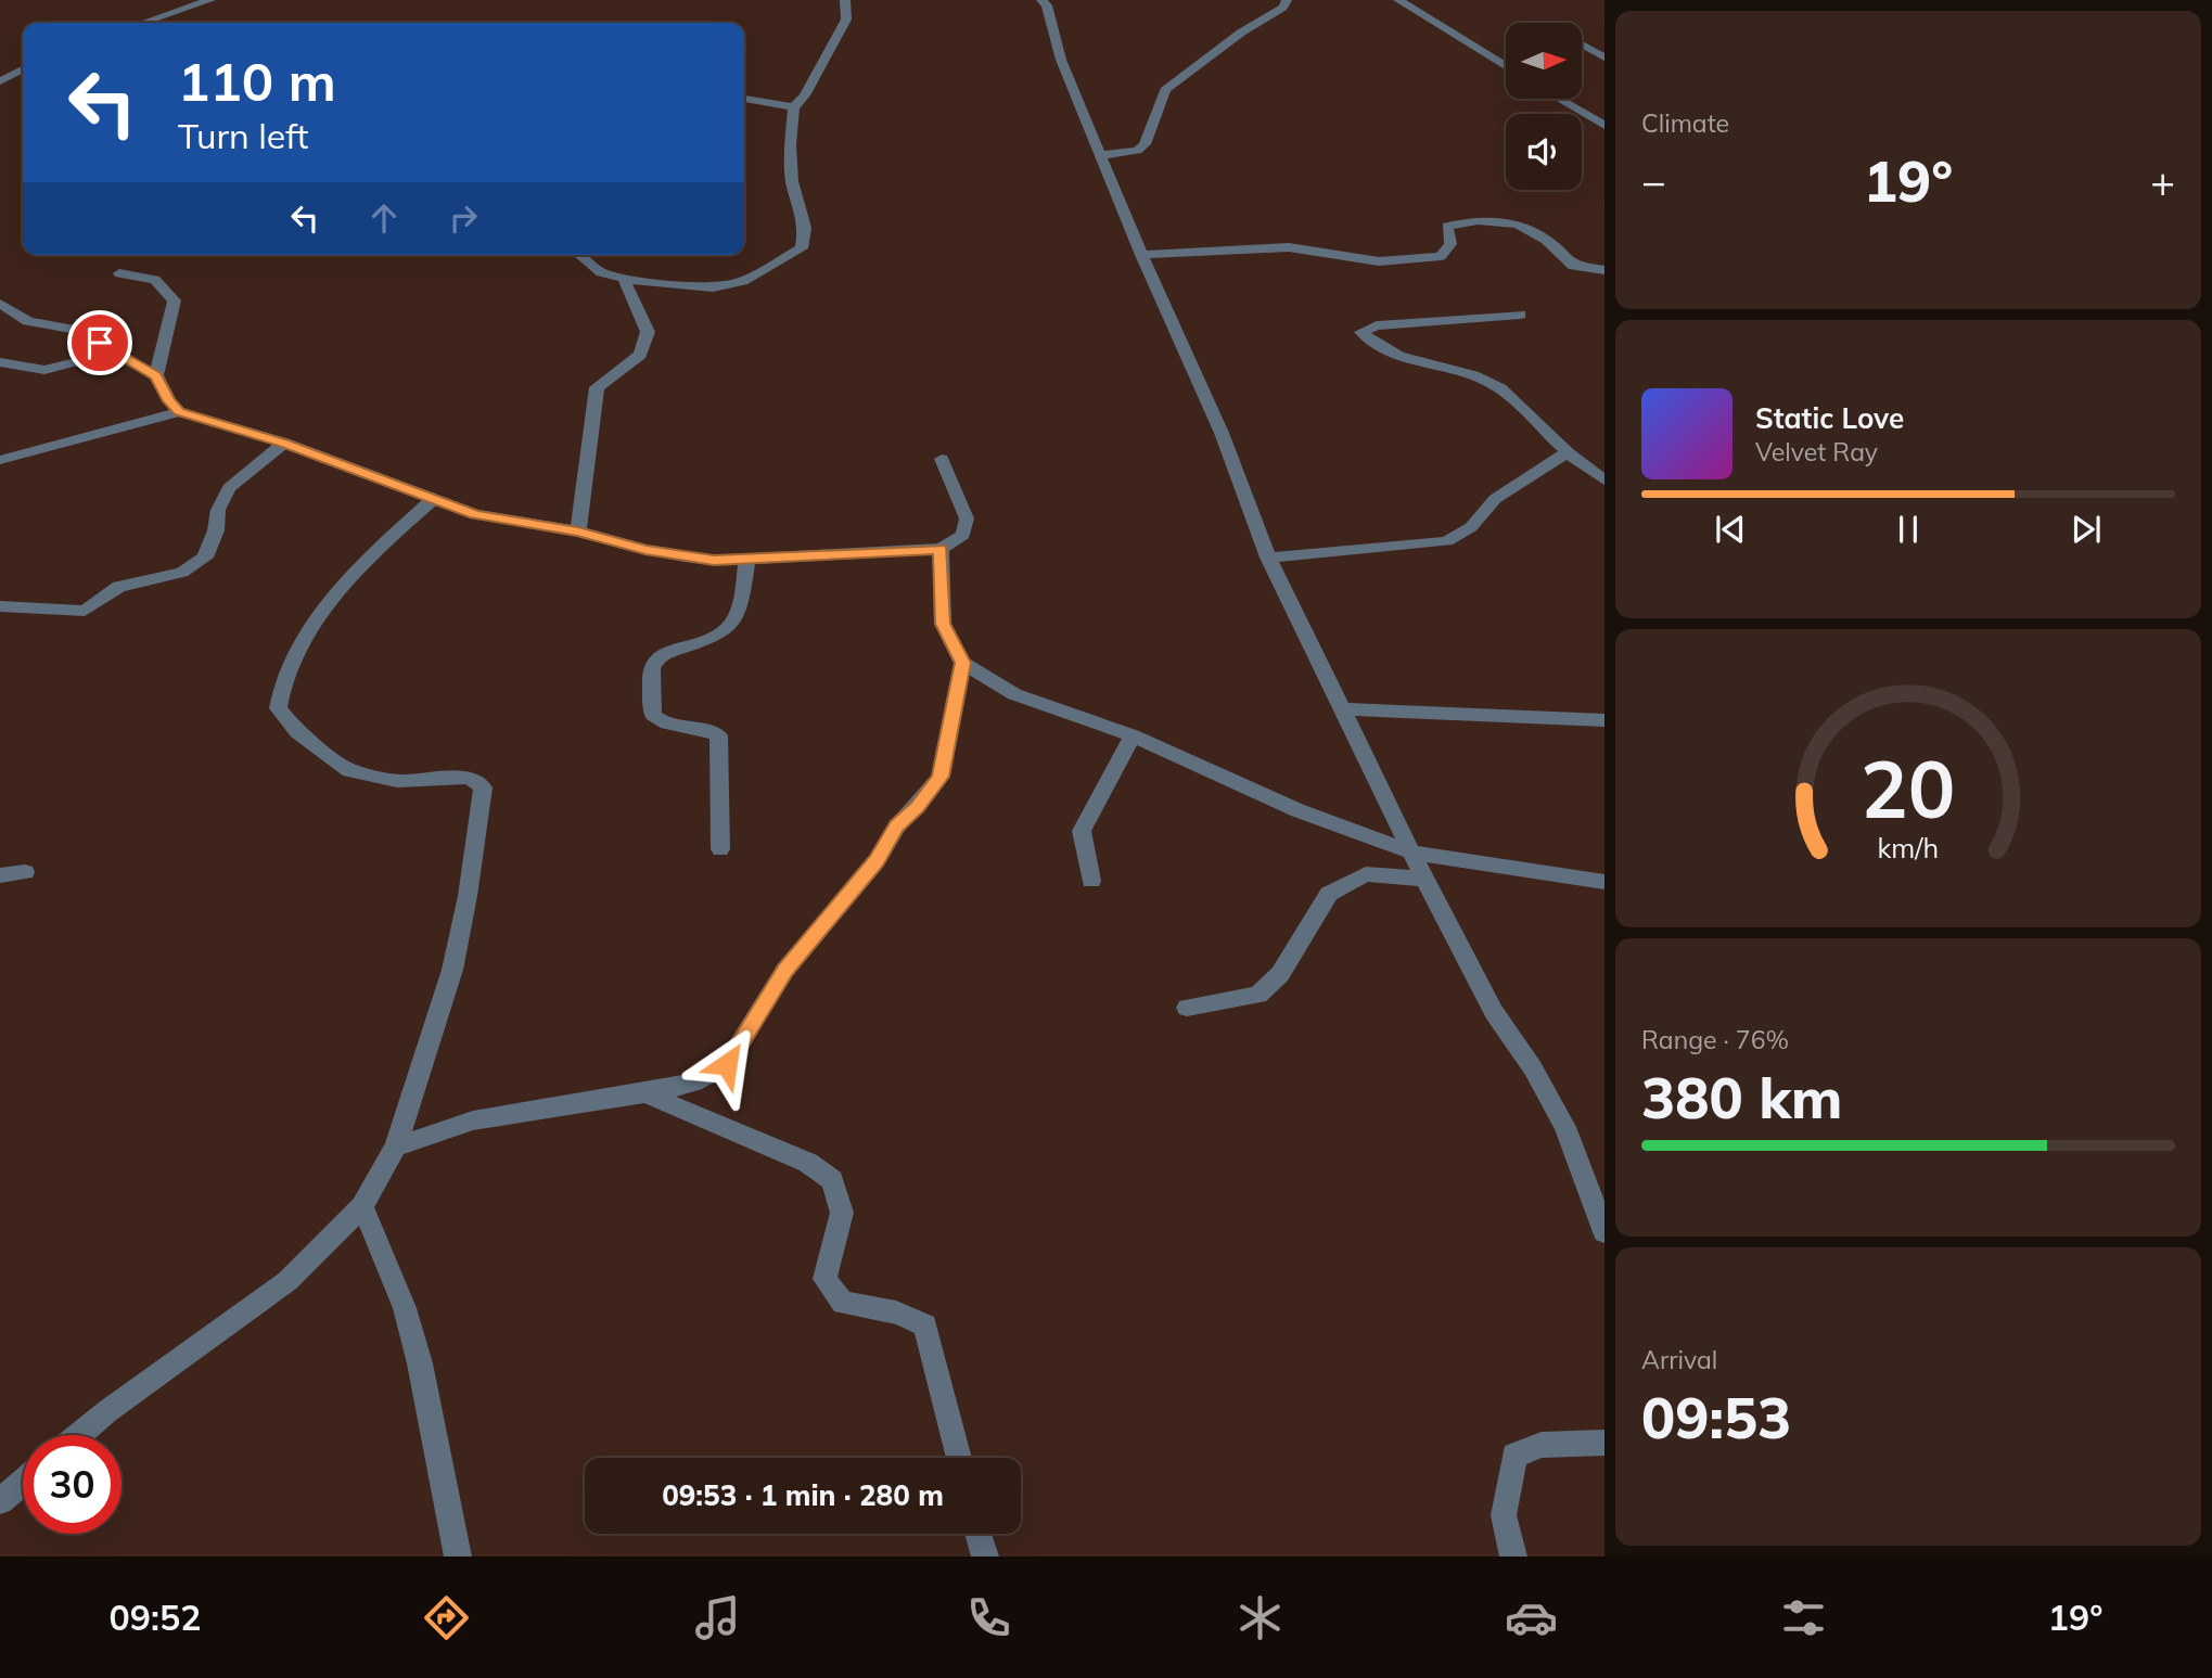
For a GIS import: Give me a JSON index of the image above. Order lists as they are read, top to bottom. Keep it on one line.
{"north":"right","page":{"tile":["Climate",["Range · 76%","380 km"],["Arrival","09:53"]],"turn":["110 m","Turn left"],"heat":["−","19°","+"],"song":["Static Love","Velvet Ray"],"limit":"30","trip":"09:53 · 1 min · 280 m","tabs":["09:52","19°"],"gauge":["20","km/h"]}}
